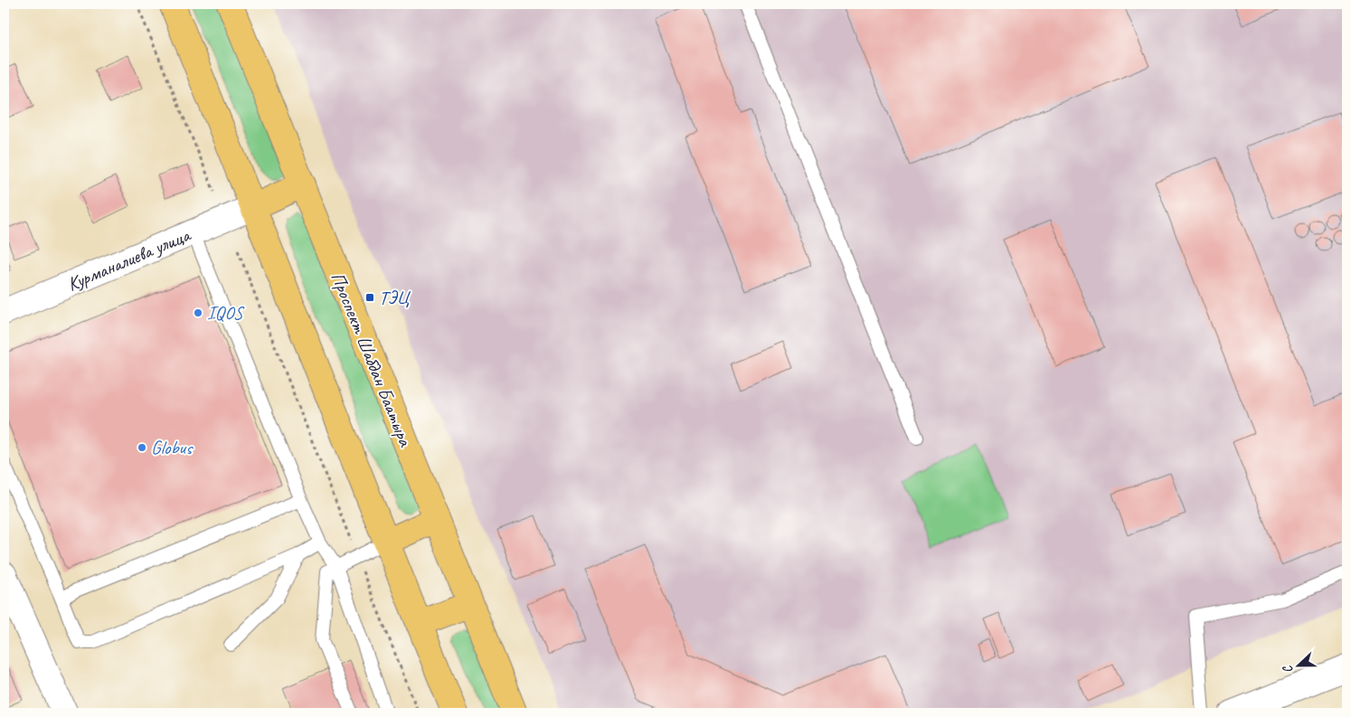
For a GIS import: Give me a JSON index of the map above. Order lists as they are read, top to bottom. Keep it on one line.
{"streets":{"main road":["Проспект Шабдан Баатыра"],"street":["Курманалиева улица"]},"places":{"transit":["ТЭЦ"],"other":["IQOS","Globus"]},"north":"left"}
